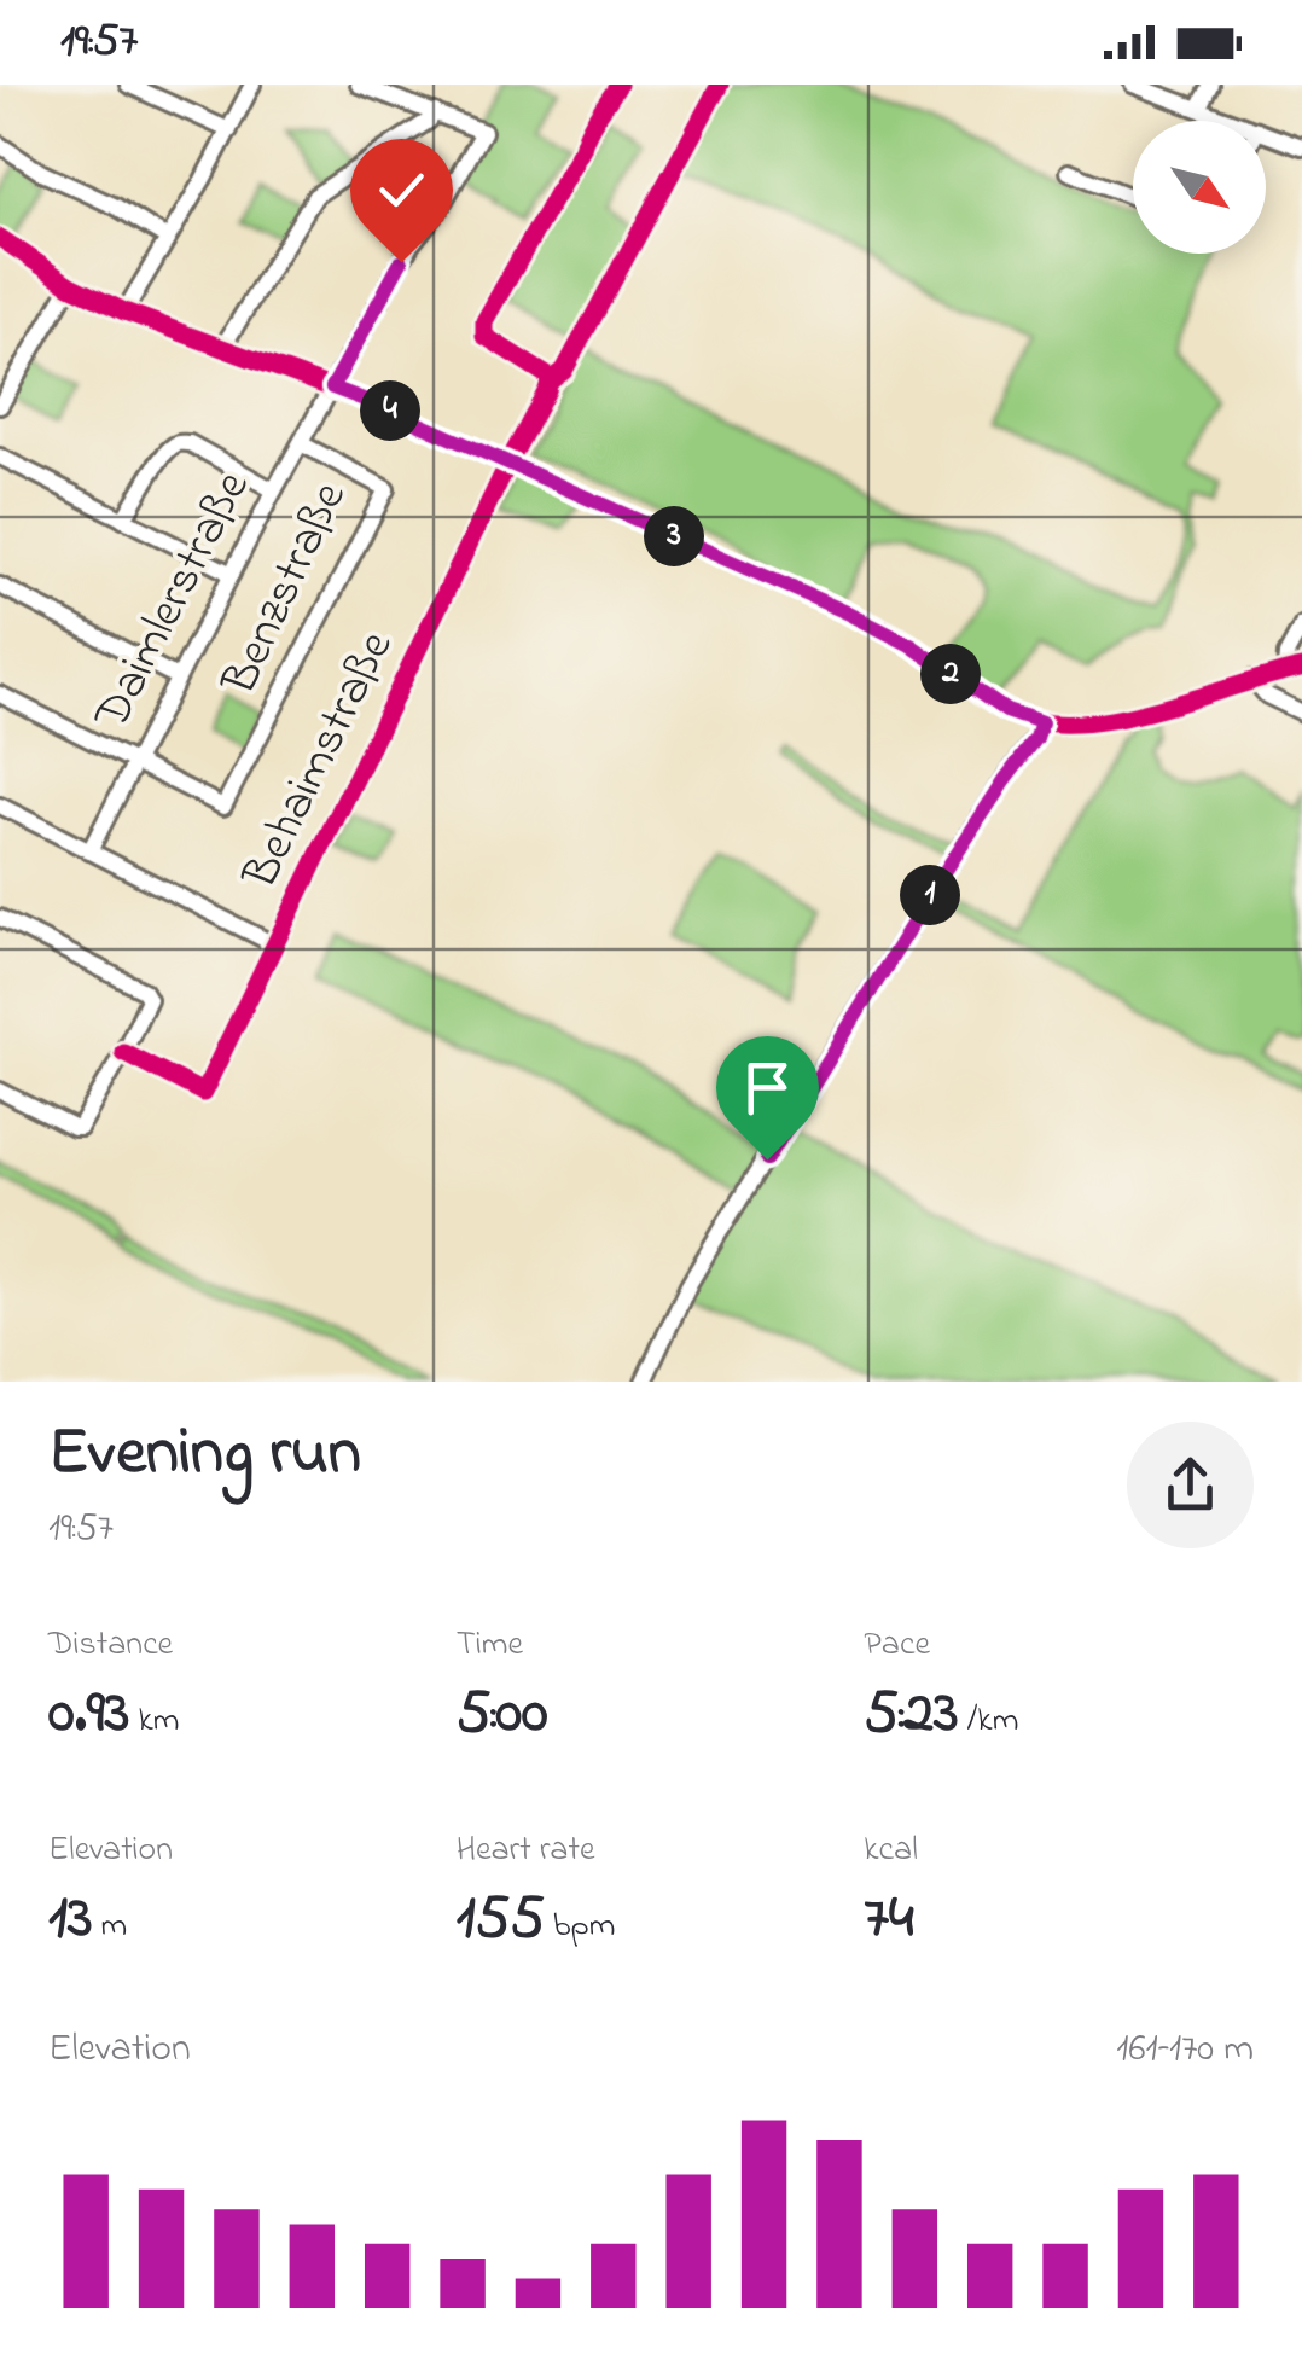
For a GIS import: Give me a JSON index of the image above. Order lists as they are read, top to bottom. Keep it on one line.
{"streets":{"street":["Benzstraße","Daimlerstraße","Behaimstraße"]},"crossings":[["Benzstraße","Daimlerstraße"]],"north":"bottom right","page":{"status":"19:57","pins":["4","3","2","1"],"heading":["Evening run","19:57"],"stats":[["Distance","0.93 km"],["Time","5:00"],["Pace","5:23 /km"],["Elevation","13 m"],["Heart rate","155 bpm"],["kcal","74"]],"chart":["Elevation","161–170 m"]}}
